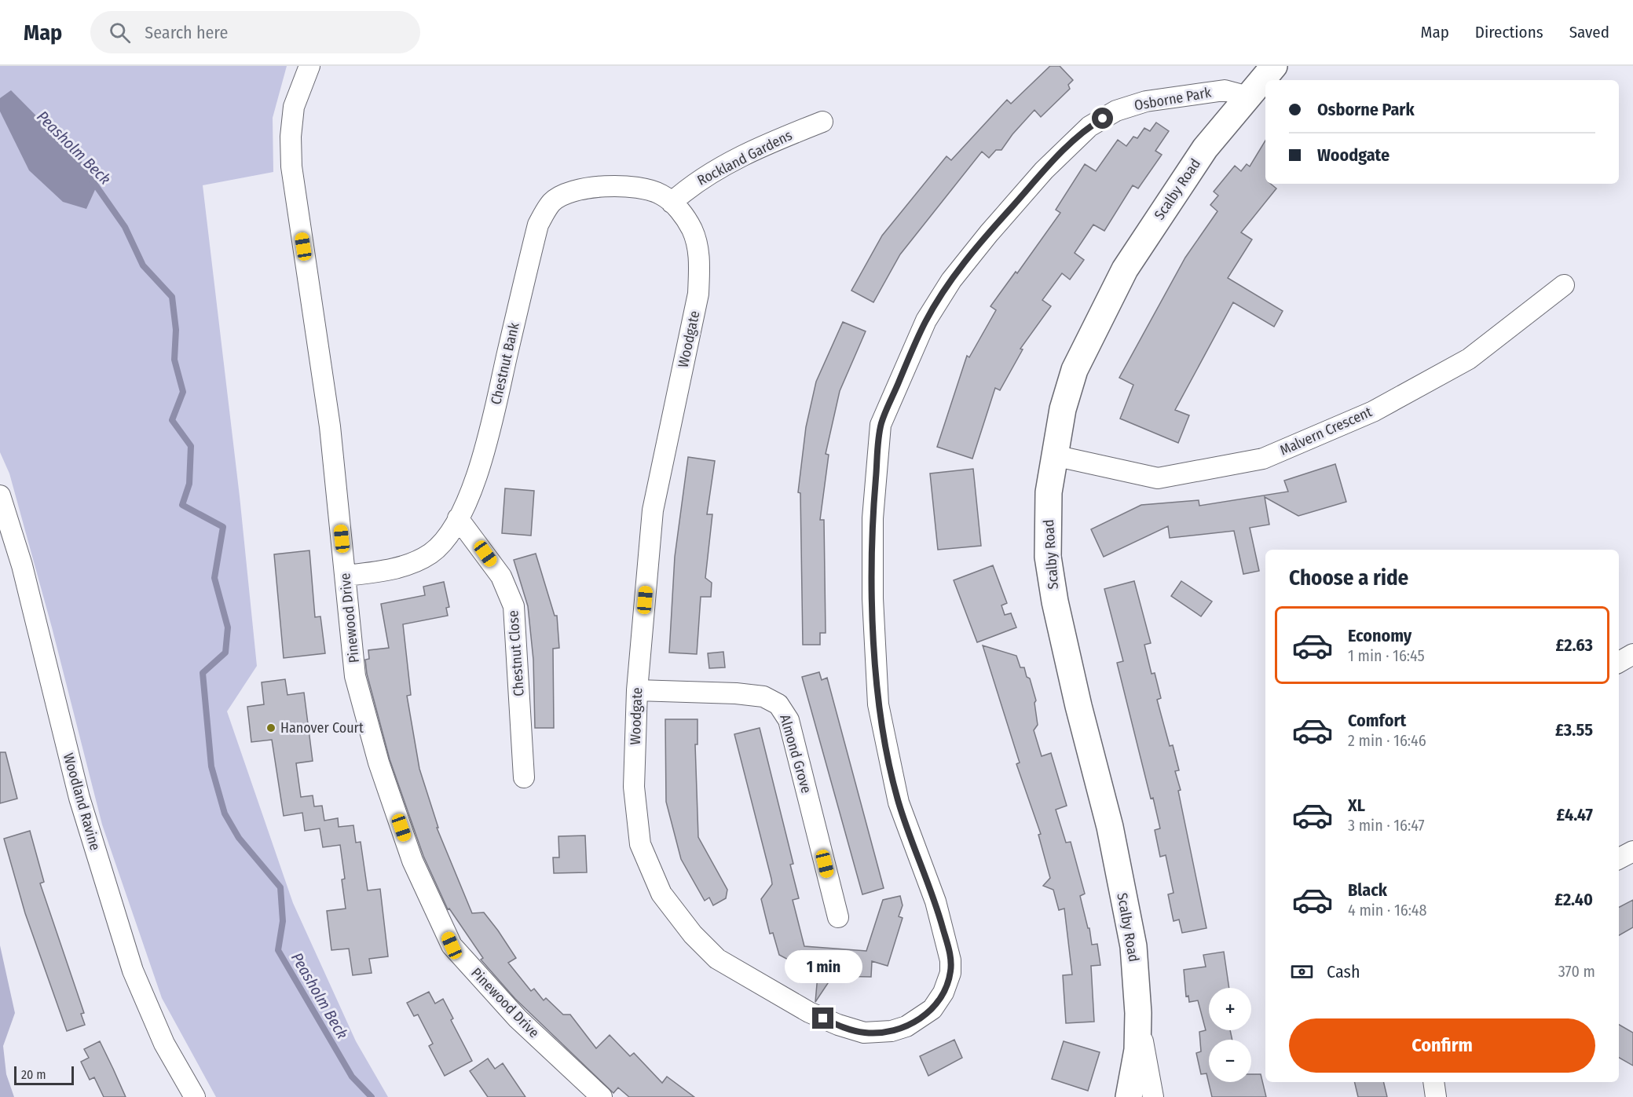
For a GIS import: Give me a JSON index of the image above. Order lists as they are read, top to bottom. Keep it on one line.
{"streets":{"highway":["Scalby Road"],"street":["Osborne Park","Rockland Gardens","Woodgate","Chestnut Bank","Malvern Crescent","Pinewood Drive","Chestnut Close","Almond Grove","Woodland Ravine"]},"crossings":[["Osborne Park","Scalby Road"],["Osborne Park","Woodgate"],["Rockland Gardens","Woodgate"],["Rockland Gardens","Chestnut Bank"],["Scalby Road","Malvern Crescent"],["Woodgate","Chestnut Bank"],["Woodgate","Almond Grove"],["Chestnut Bank","Pinewood Drive"],["Chestnut Bank","Chestnut Close"]],"water":["Peasholm Beck"],"places":["Hanover Court"],"scale_bar":"20 m","page":{"header":"Map","search":"Search here","nav":["Map","Directions","Saved"],"banner":["Osborne Park","Woodgate"],"heading":"Choose a ride","list":[{"name":"Economy","note":"1 min · 16:45","value":"£2.63"},{"name":"Comfort","note":"2 min · 16:46","value":"£3.55"},{"name":"XL","note":"3 min · 16:47","value":"£4.47"},{"name":"Black","note":"4 min · 16:48","value":"£2.40"}],"pay":["Cash","370 m"],"bubble":"1 min","map_buttons":["+","−"],"buttons":"Confirm","scale":"20 m"}}
